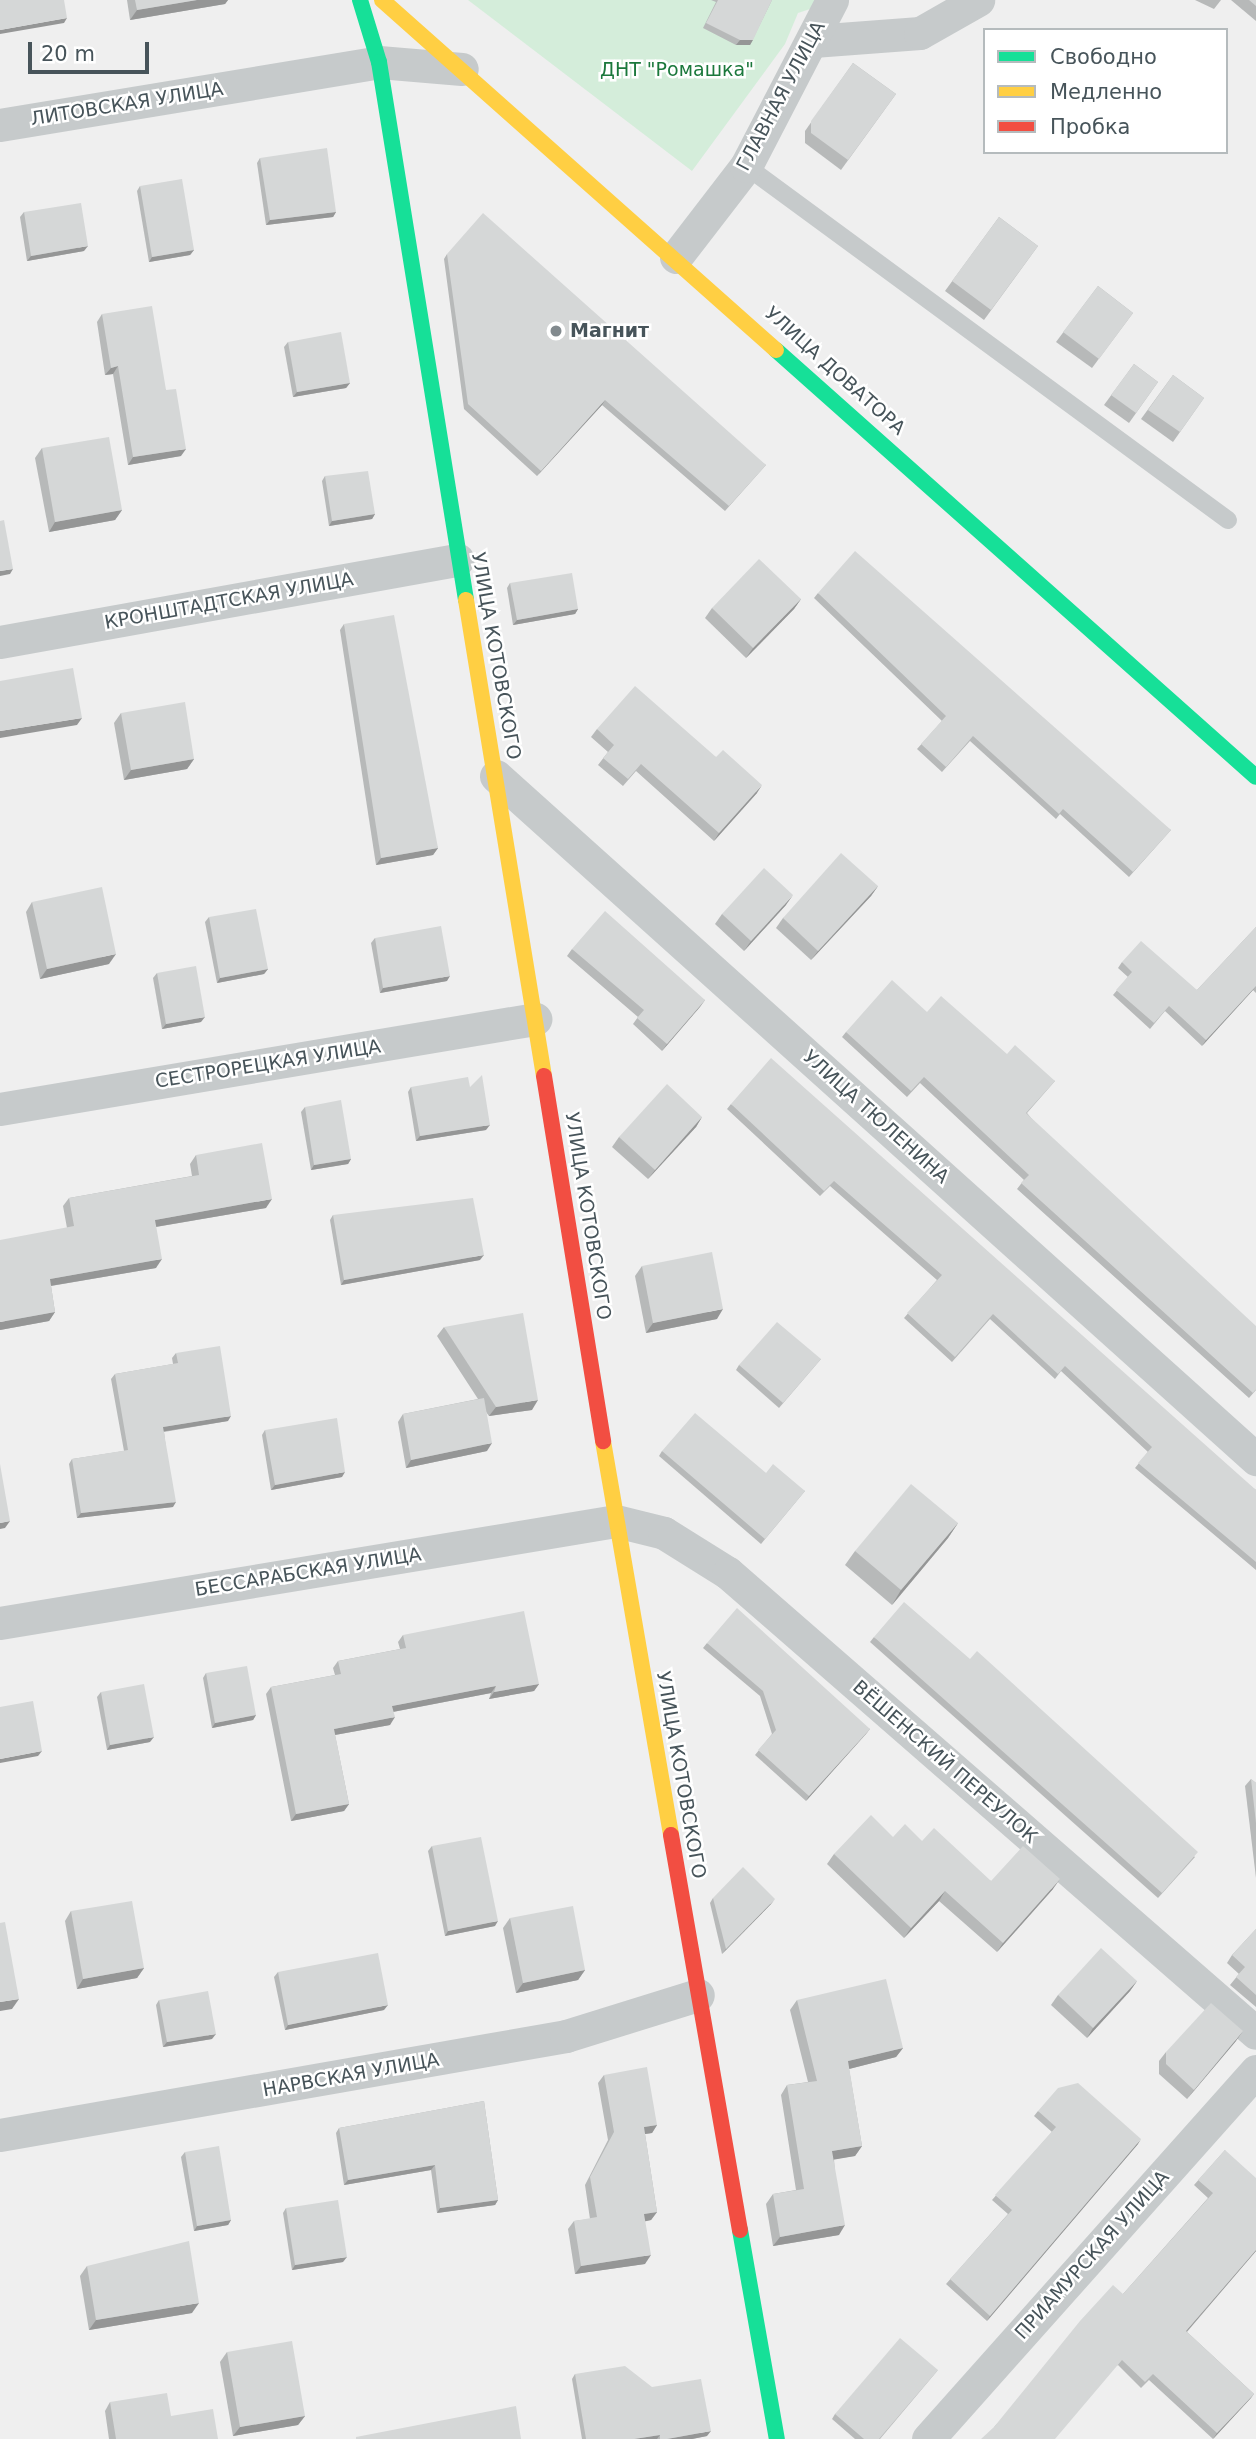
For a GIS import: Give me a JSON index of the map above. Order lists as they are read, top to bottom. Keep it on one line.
{"streets":{"street":["ГЛАВНАЯ УЛИЦА","ЛИТОВСКАЯ УЛИЦА","УЛИЦА ДОВАТОРА","КРОНШТАДТСКАЯ УЛИЦА","УЛИЦА КОТОВСКОГО","СЕСТРОРЕЦКАЯ УЛИЦА","УЛИЦА ТЮЛЕНИНА","БЕССАРАБСКАЯ УЛИЦА","ВЁШЕНСКИЙ ПЕРЕУЛОК","НАРВСКАЯ УЛИЦА","ПРИАМУРСКАЯ УЛИЦА"]},"crossings":[["ГЛАВНАЯ УЛИЦА","УЛИЦА ДОВАТОРА"],["ЛИТОВСКАЯ УЛИЦА","УЛИЦА ДОВАТОРА"],["ЛИТОВСКАЯ УЛИЦА","УЛИЦА КОТОВСКОГО"],["КРОНШТАДТСКАЯ УЛИЦА","УЛИЦА КОТОВСКОГО"],["УЛИЦА КОТОВСКОГО","СЕСТРОРЕЦКАЯ УЛИЦА"],["УЛИЦА КОТОВСКОГО","УЛИЦА ТЮЛЕНИНА"],["УЛИЦА КОТОВСКОГО","БЕССАРАБСКАЯ УЛИЦА"],["УЛИЦА КОТОВСКОГО","ВЁШЕНСКИЙ ПЕРЕУЛОК"],["УЛИЦА КОТОВСКОГО","НАРВСКАЯ УЛИЦА"],["БЕССАРАБСКАЯ УЛИЦА","ВЁШЕНСКИЙ ПЕРЕУЛОК"]],"parks":["ДНТ \"Ромашка\""],"places":["Магнит"],"legend":["Свободно","Медленно","Пробка"],"scale_bar":"20 m"}
